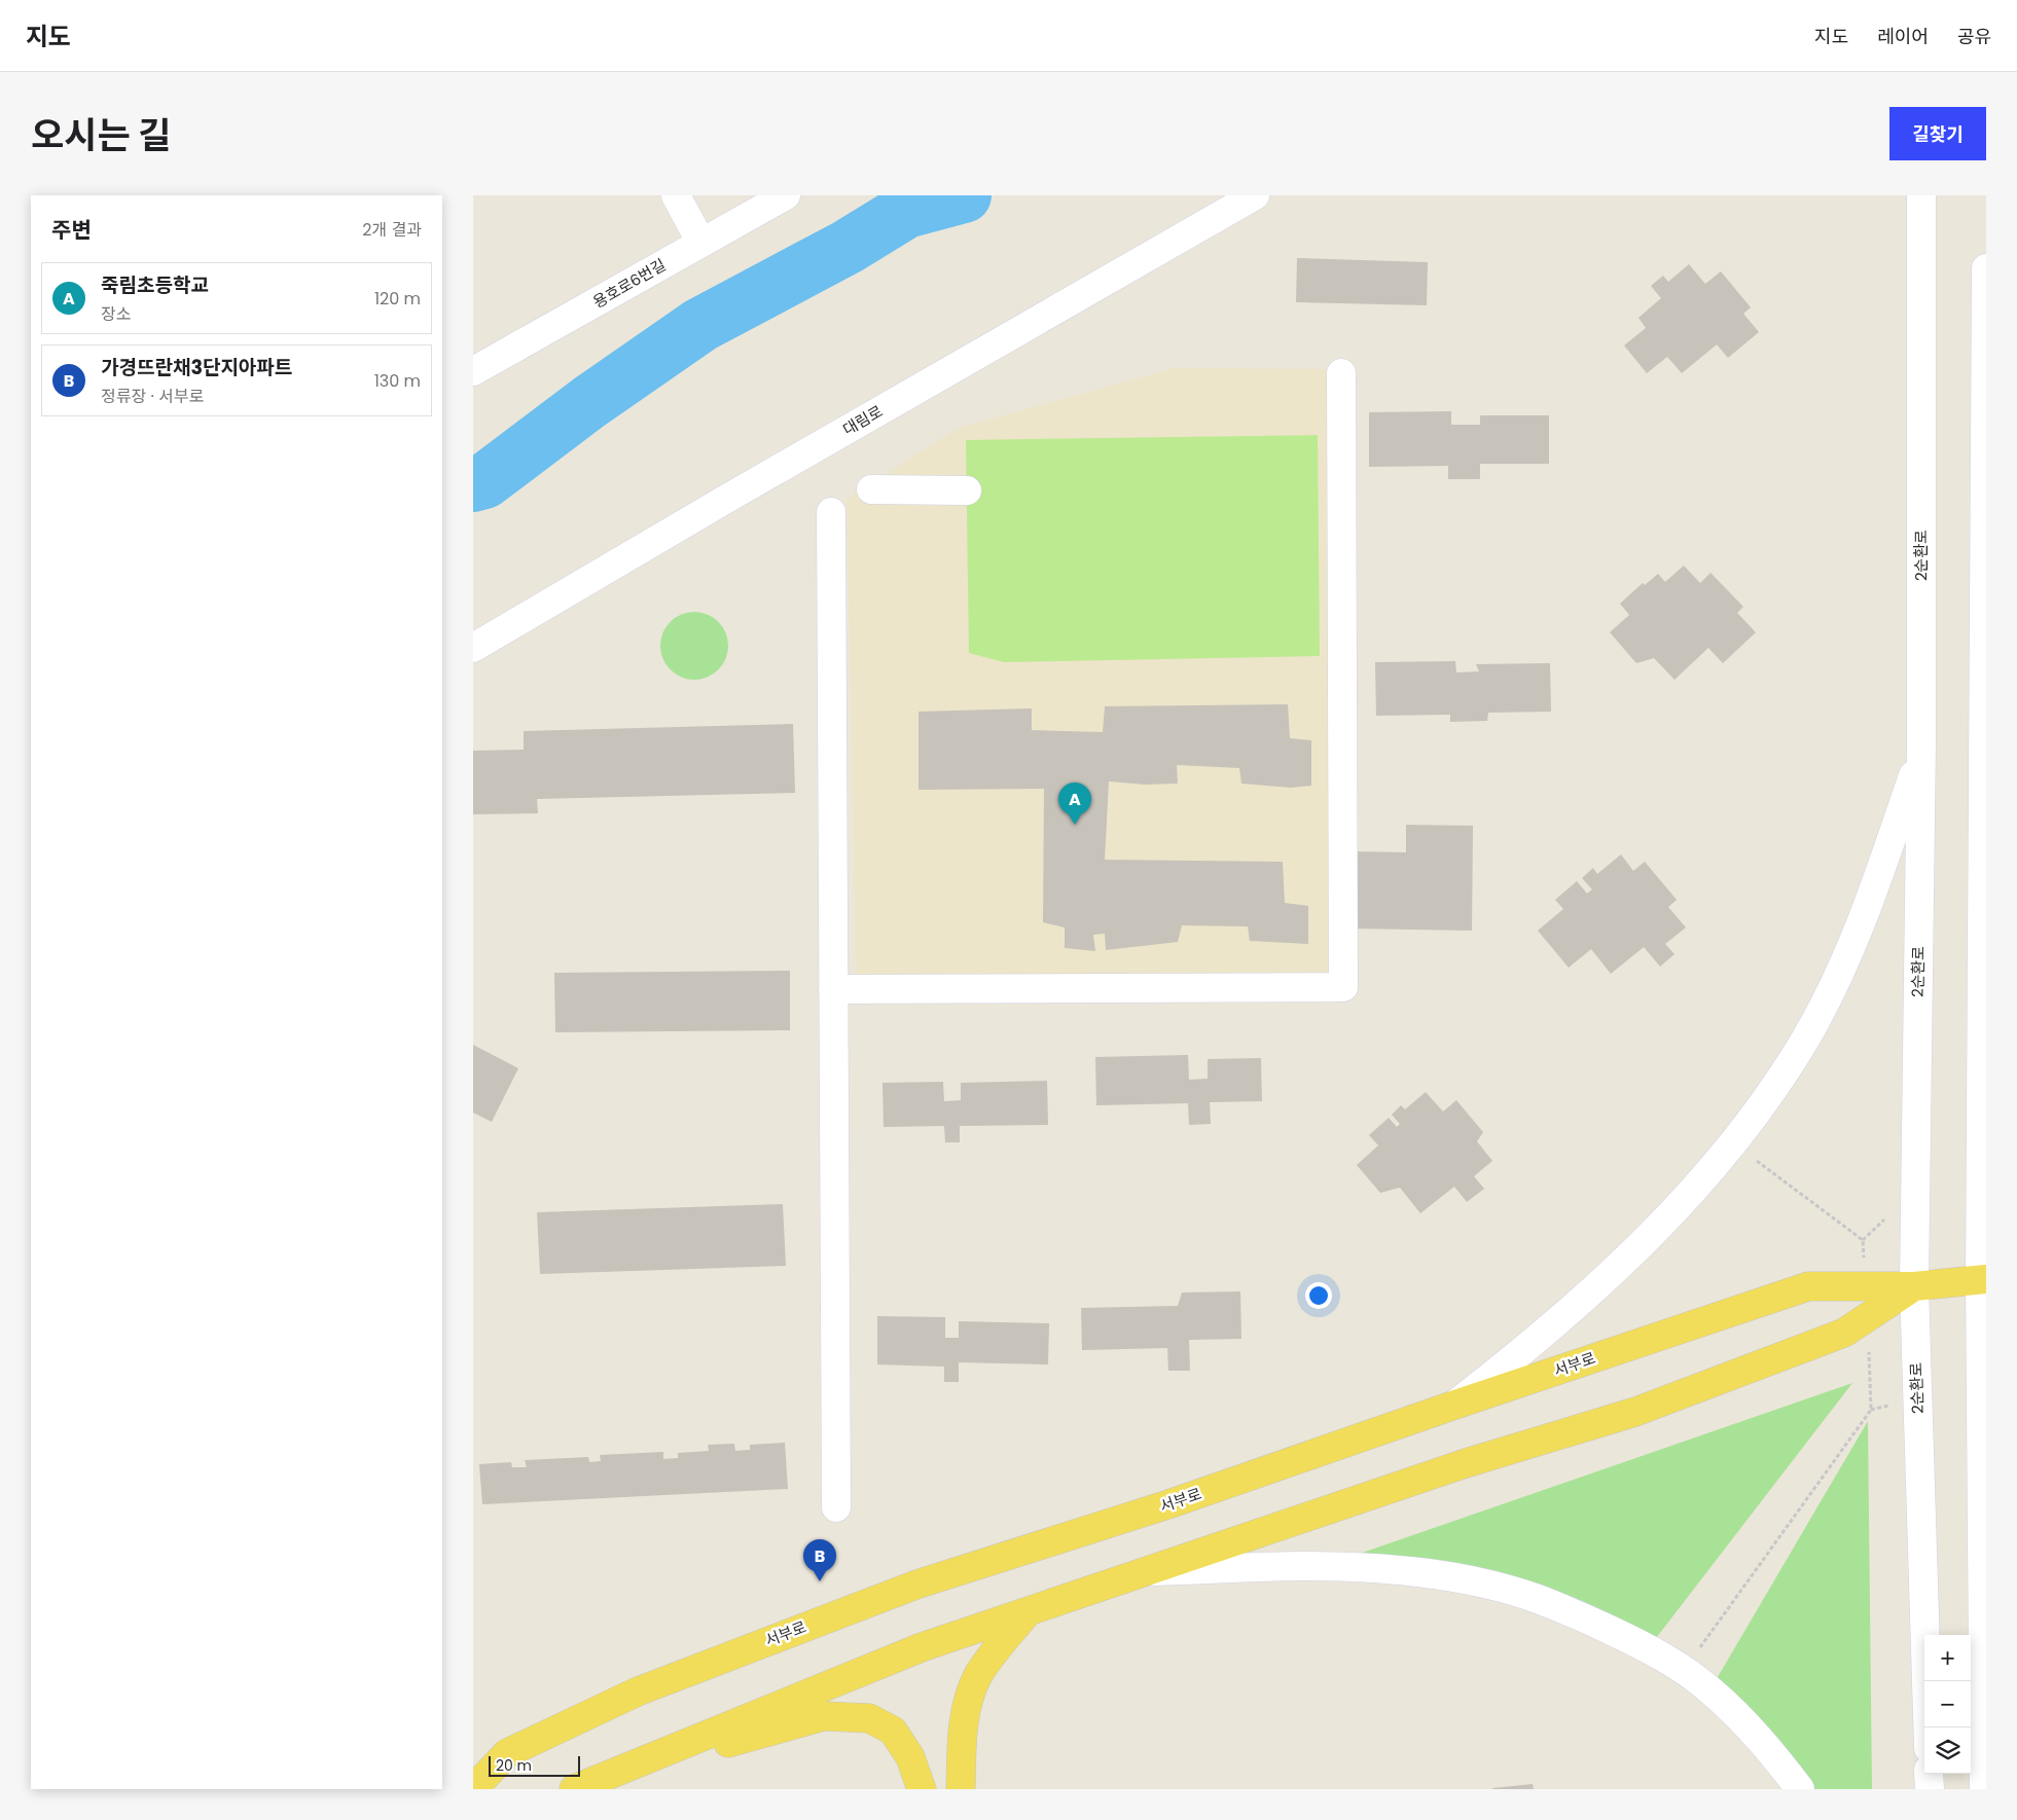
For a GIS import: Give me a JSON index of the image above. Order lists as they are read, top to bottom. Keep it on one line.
{"streets":{"main road":["서부로"],"street":["용호로6번길","대림로","2순환로"]},"crossings":[["2순환로","서부로"]],"scale_bar":"20 m","page":{"header":"지도","nav":["지도","레이어","공유"],"title":"오시는 길","buttons":"길찾기","heading":["주변","2개 결과"],"list":[{"mark":"A","name":"죽림초등학교","note":"장소","value":"120 m"},{"mark":"B","name":"가경뜨란채3단지아파트","note":"정류장 · 서부로","value":"130 m"}],"pins":["A","B"],"map_buttons":["+","−"],"scale":"20 m"}}
